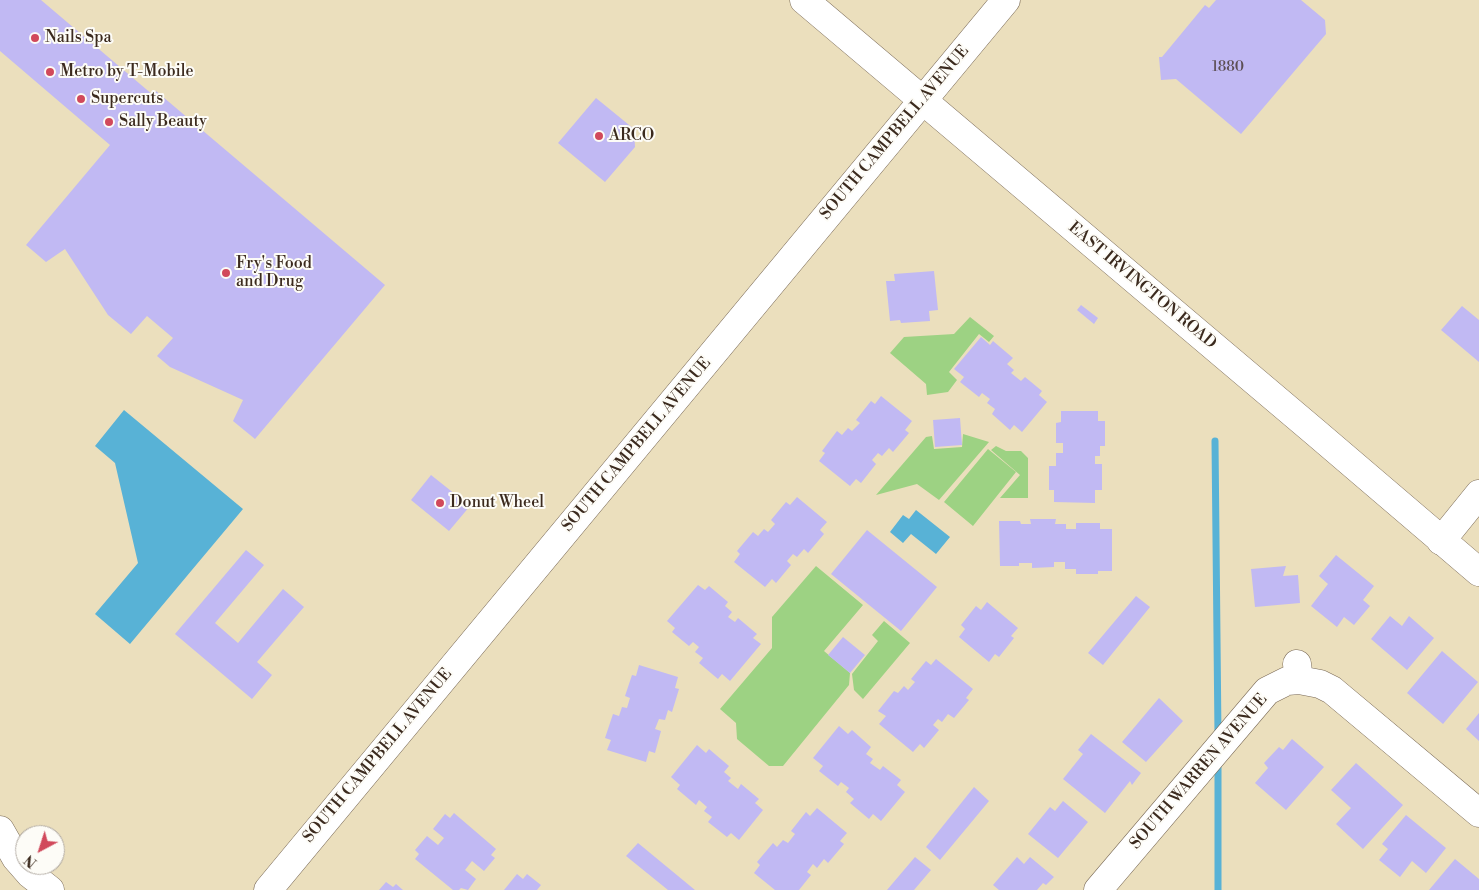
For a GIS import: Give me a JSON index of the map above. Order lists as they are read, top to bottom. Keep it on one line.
{"streets":{"main road":["SOUTH CAMPBELL AVENUE","EAST IRVINGTON ROAD","SOUTH WARREN AVENUE"]},"crossings":[["SOUTH CAMPBELL AVENUE","EAST IRVINGTON ROAD"]],"places":["Nails Spa","Metro by T-Mobile","Supercuts","Sally Beauty","ARCO","Fry's Food and Drug","Donut Wheel"],"house_numbers":["1880"],"north":"bottom left"}
